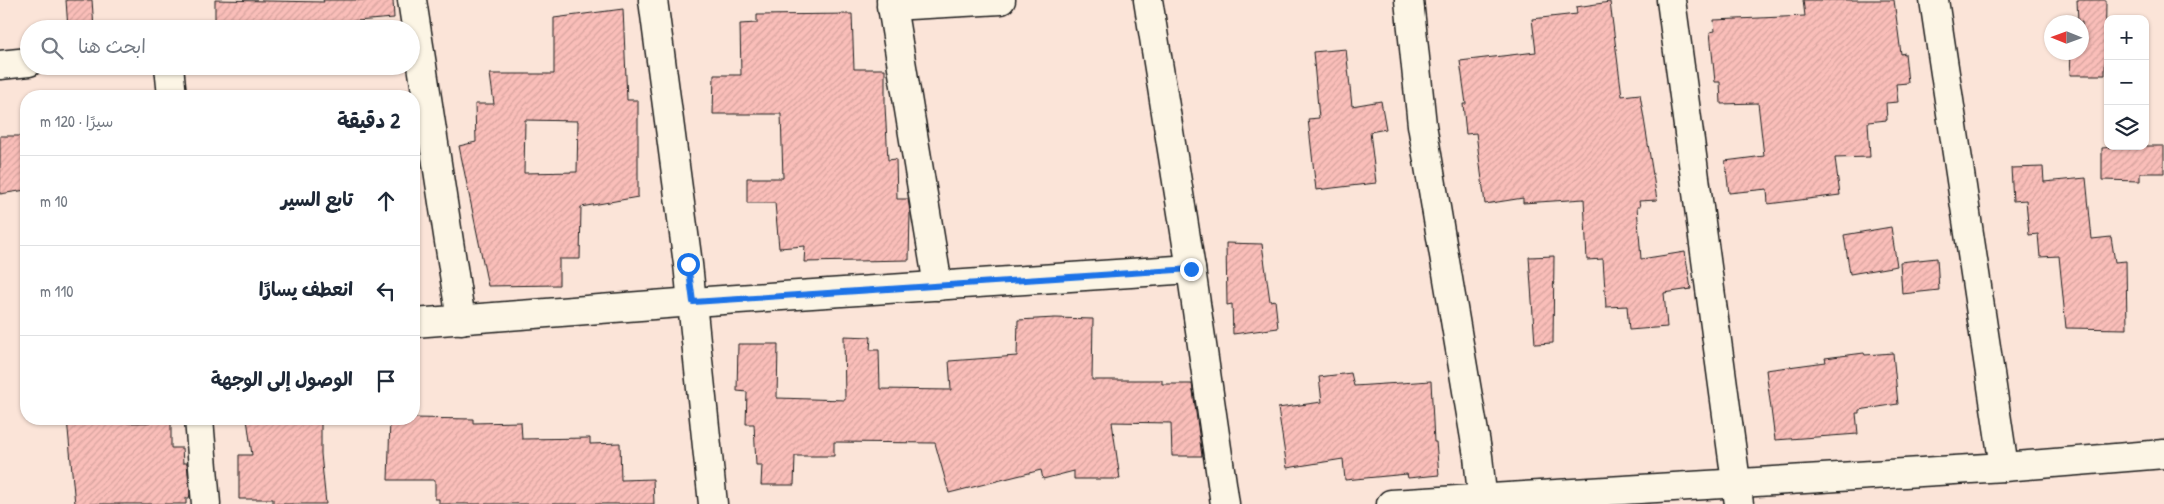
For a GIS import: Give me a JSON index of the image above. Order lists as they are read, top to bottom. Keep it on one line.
{"north":"left","page":{"map_buttons":["+","−"],"search":"ابحث هنا","heading":["2 دقيقة","سيرًا · 120 m"],"list":[["تابع السير","10 m"],["انعطف يسارًا","110 m"],"الوصول إلى الوجهة"]}}
